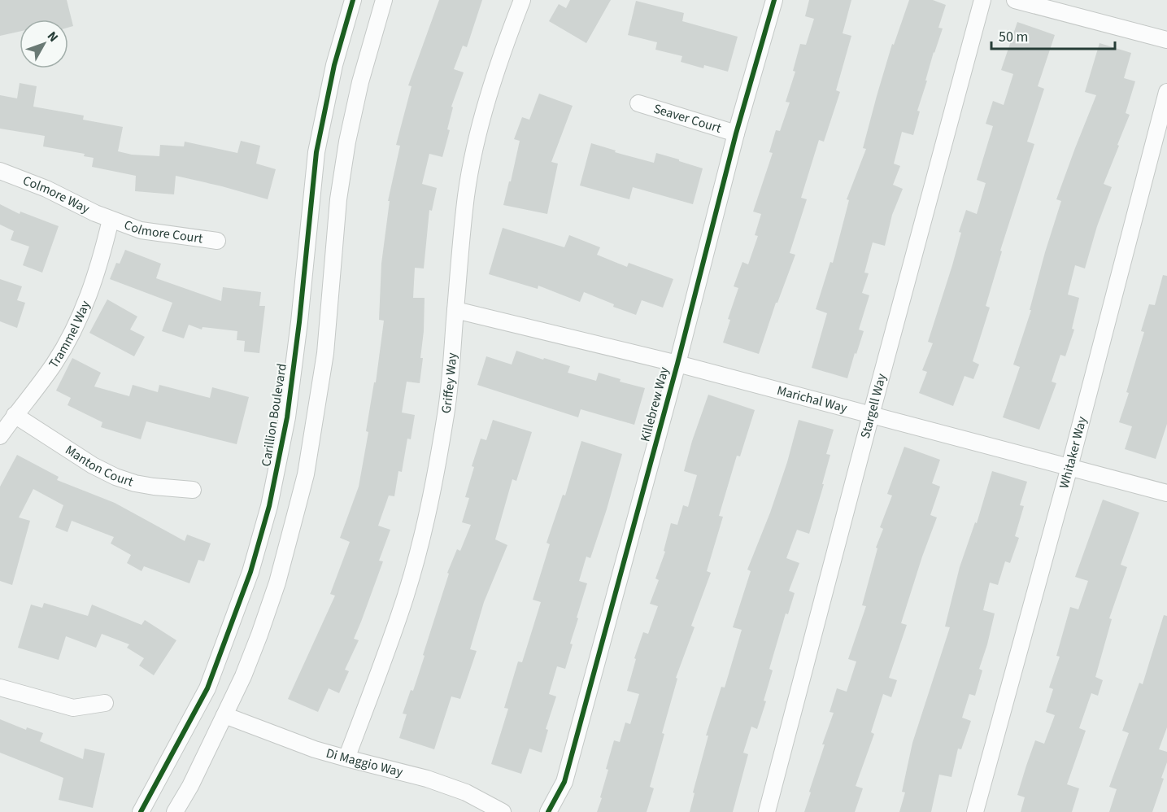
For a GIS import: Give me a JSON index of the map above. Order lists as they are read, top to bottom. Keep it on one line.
{"streets":{"street":["Seaver Court","Colmore Way","Colmore Court","Trammel Way","Griffey Way","Marichal Way","Killebrew Way","Stargell Way","Carillion Boulevard","Whitaker Way","Manton Court","Di Maggio Way"]},"crossings":[["Seaver Court","Killebrew Way"],["Colmore Way","Colmore Court"],["Colmore Way","Trammel Way"],["Colmore Court","Trammel Way"],["Trammel Way","Manton Court"],["Griffey Way","Marichal Way"],["Griffey Way","Di Maggio Way"],["Marichal Way","Killebrew Way"],["Marichal Way","Stargell Way"],["Marichal Way","Whitaker Way"]],"scale_bar":"50 m","north":"top right"}
